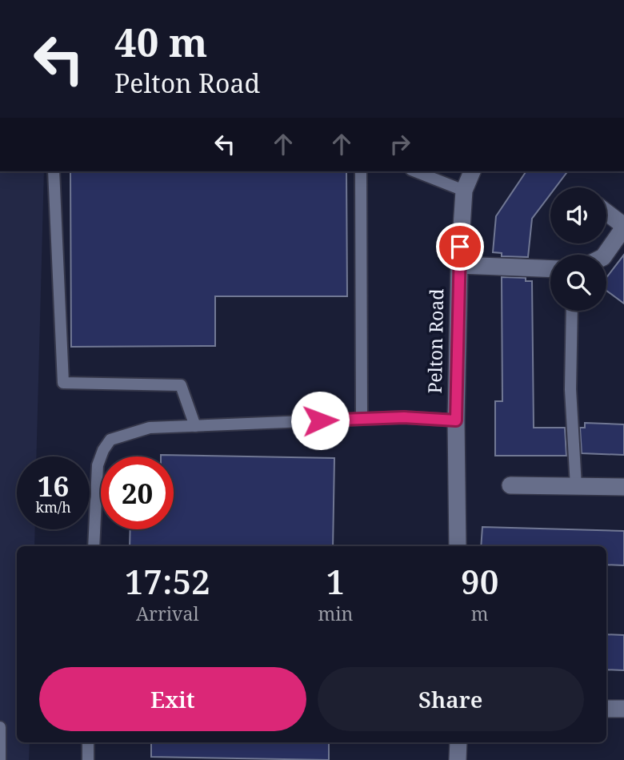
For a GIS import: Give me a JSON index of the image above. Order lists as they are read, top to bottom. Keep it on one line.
{"streets":{"street":["Pelton Road"]},"page":{"turn":["40 m","Pelton Road"],"speed":"16 km/h","limit":"20","eta":["17:52","Arrival","1","min","90","m"],"buttons":["Exit","Share"]}}
